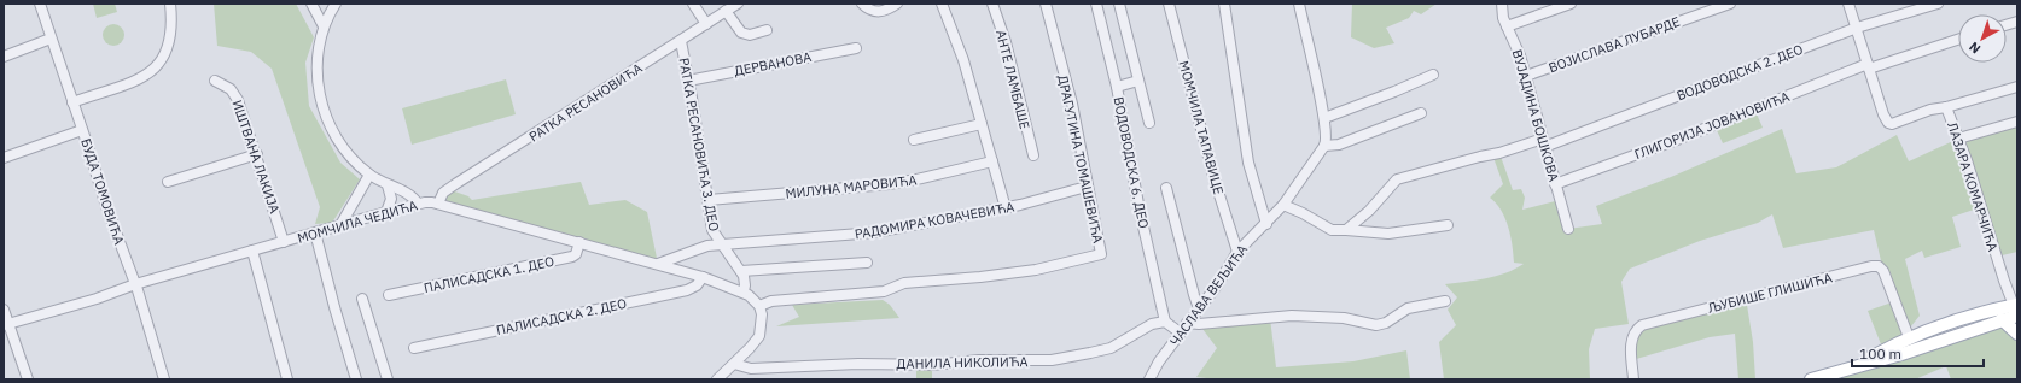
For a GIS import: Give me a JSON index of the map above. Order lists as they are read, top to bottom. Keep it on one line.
{"streets":{"street":["ВОЈИСЛАВА ЛУБАРДЕ","ДЕРВАНОВА","ВОДОВОДСКА 2. ДЕО","АНТЕ ЛАМБАШЕ","РАТКА РЕСАНОВИЋА","ВУЈАДИНА БОШКОВА","ГЛИГОРИЈА ЈОВАНОВИЋА","МОМЧИЛА ТАПАВИЦЕ","РАТКА РЕСАНОВИЋА 3. ДЕО","ИШТВАНА ЛАКИЈА","ДРАГУТИНА ТОМАШЕВИЋА","ВОДОВОДСКА 6. ДЕО","МИЛУНА МАРОВИЋА","ЛАЗАРА КОМАРЧИЋА","БУДА ТОМОВИЋА","РАДОМИРА КОВАЧЕВИЋА","МОМЧИЛА ЧЕДИЋА","ПАЛИСАДСКА 1. ДЕО","ЉУБИШЕ ГЛИШИЋА","ЧАСЛАВА ВЕЉИЋА","ПАЛИСАДСКА 2. ДЕО","ДАНИЛА НИКОЛИЋА"]},"crossings":[["ВОЈИСЛАВА ЛУБАРДЕ","ВУЈАДИНА БОШКОВА"],["ДЕРВАНОВА","РАТКА РЕСАНОВИЋА 3. ДЕО"],["ВОДОВОДСКА 2. ДЕО","ВУЈАДИНА БОШКОВА"],["ВОДОВОДСКА 2. ДЕО","ЛАЗАРА КОМАРЧИЋА"],["РАТКА РЕСАНОВИЋА","РАТКА РЕСАНОВИЋА 3. ДЕО"],["РАТКА РЕСАНОВИЋА","МОМЧИЛА ЧЕДИЋА"],["ВУЈАДИНА БОШКОВА","ГЛИГОРИЈА ЈОВАНОВИЋА"],["ГЛИГОРИЈА ЈОВАНОВИЋА","ЛАЗАРА КОМАРЧИЋА"],["МОМЧИЛА ТАПАВИЦЕ","ЧАСЛАВА ВЕЉИЋА"],["РАТКА РЕСАНОВИЋА 3. ДЕО","МИЛУНА МАРОВИЋА"],["РАТКА РЕСАНОВИЋА 3. ДЕО","РАДОМИРА КОВАЧЕВИЋА"],["РАТКА РЕСАНОВИЋА 3. ДЕО","МОМЧИЛА ЧЕДИЋА"],["ИШТВАНА ЛАКИЈА","МОМЧИЛА ЧЕДИЋА"],["ДРАГУТИНА ТОМАШЕВИЋА","РАДОМИРА КОВАЧЕВИЋА"],["ДРАГУТИНА ТОМАШЕВИЋА","МОМЧИЛА ЧЕДИЋА"],["ВОДОВОДСКА 6. ДЕО","ДАНИЛА НИКОЛИЋА"],["БУДА ТОМОВИЋА","МОМЧИЛА ЧЕДИЋА"],["МОМЧИЛА ЧЕДИЋА","ПАЛИСАДСКА 1. ДЕО"],["МОМЧИЛА ЧЕДИЋА","ПАЛИСАДСКА 2. ДЕО"]],"scale_bar":"100 m","north":"bottom left"}
